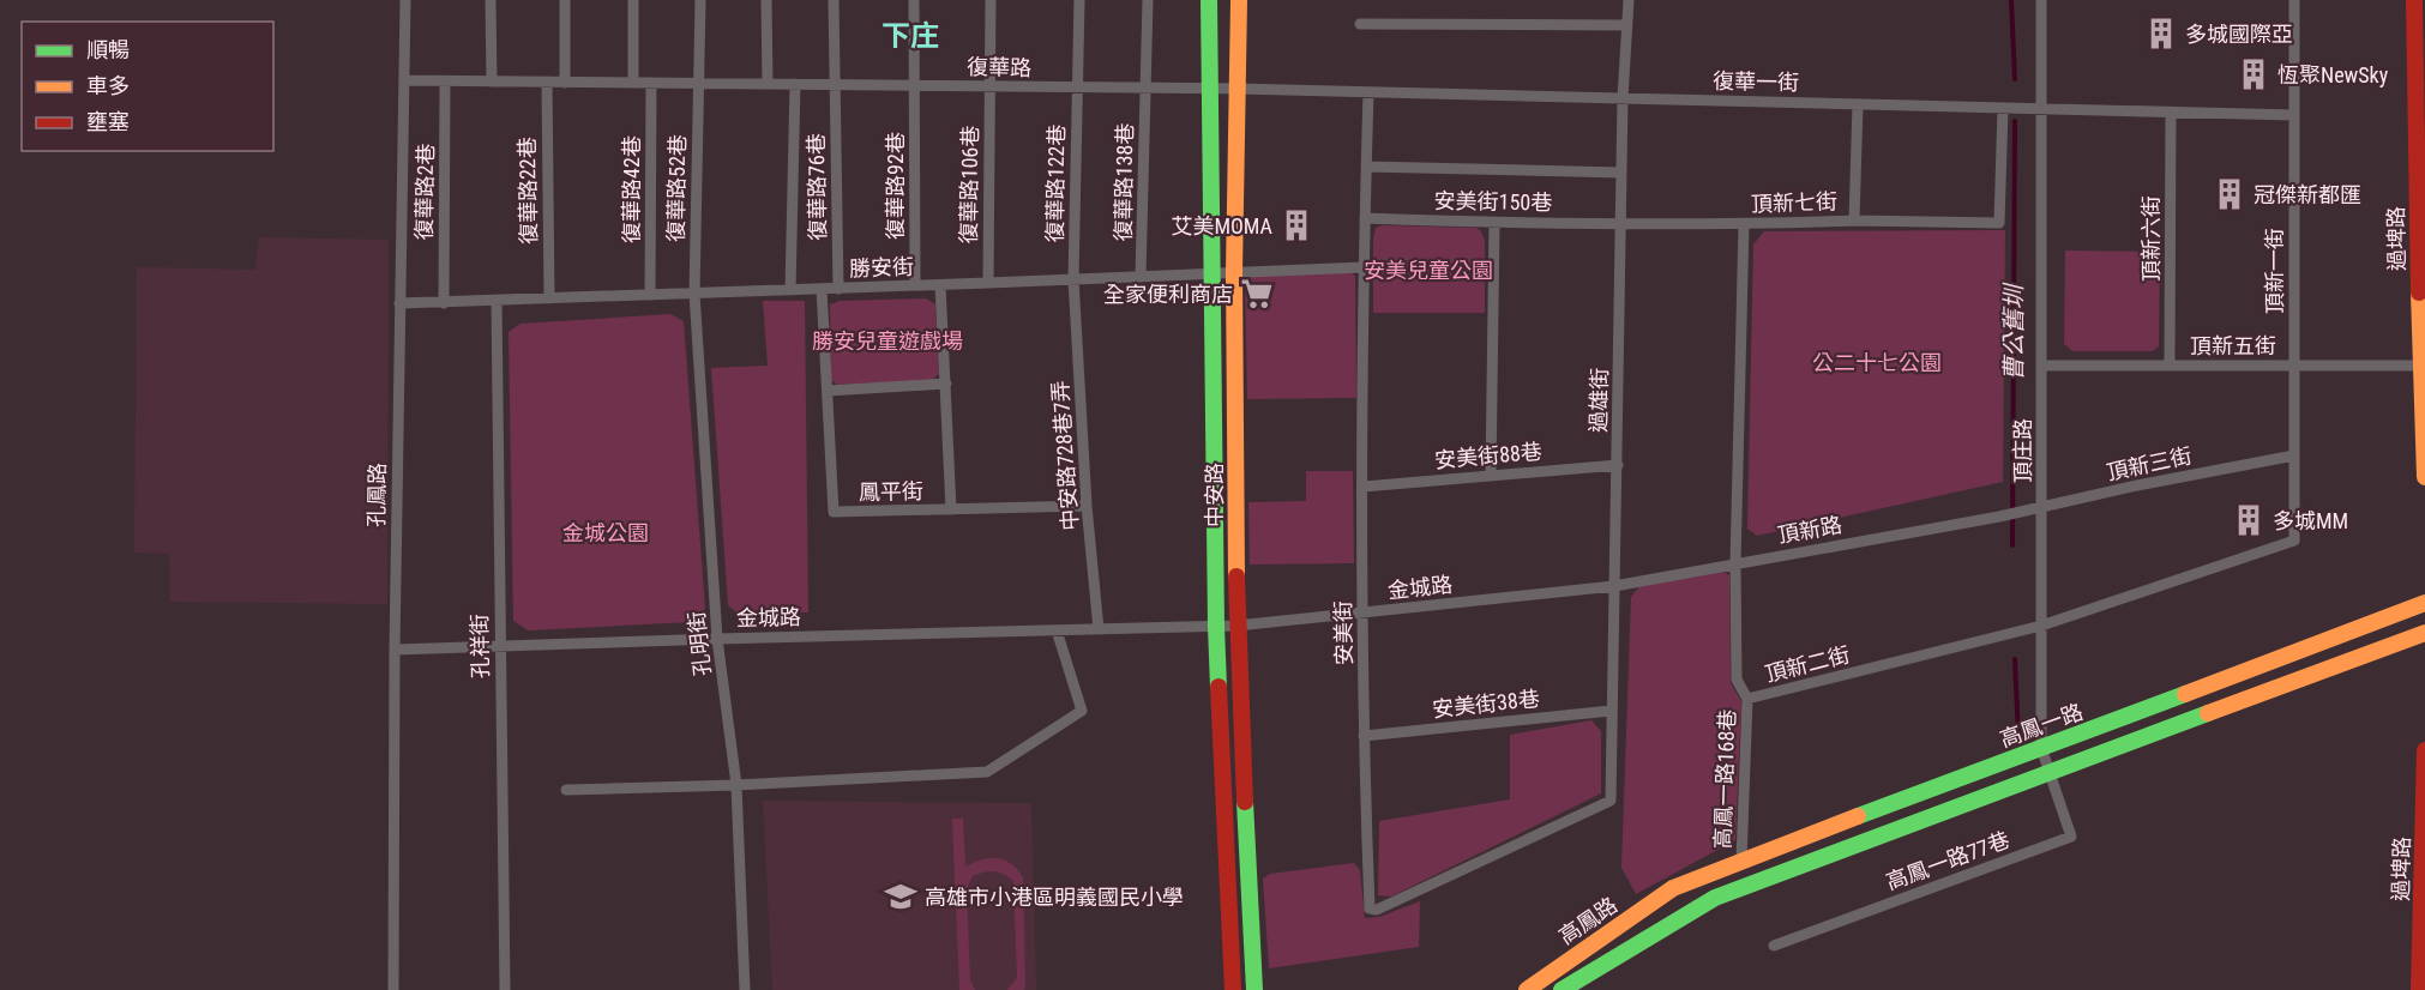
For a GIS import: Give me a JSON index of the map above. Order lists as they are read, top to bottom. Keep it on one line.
{"streets":{"street":["復華路","復華一街","復華路138巷","復華路122巷","復華路106巷","復華路92巷","復華路76巷","復華路52巷","復華路42巷","復華路22巷","復華路2巷","安美街150巷","頂新七街","頂新六街","過埤路","勝安街","頂新一街","頂新五街","過雄街","頂庄路","中安路728巷7弄","安美街88巷","頂新三街","鳳平街","孔鳳路","中安路","頂新路","金城路","安美街","孔明街","孔祥街","頂新二街","安美街38巷","高鳳一路","高鳳一路168巷","高鳳一路77巷","高鳳路"]},"crossings":[["復華路","復華一街"],["復華路","復華路138巷"],["復華路","復華路122巷"],["復華路","復華路106巷"],["復華路","復華路92巷"],["復華路","復華路76巷"],["復華路","復華路52巷"],["復華路","復華路42巷"],["復華路","復華路22巷"],["復華路","復華路2巷"],["復華路","孔鳳路"],["復華路","中安路"],["復華路","安美街"],["復華一街","頂新七街"],["復華一街","頂新六街"],["復華一街","頂新一街"],["復華一街","過雄街"],["復華一街","頂庄路"],["復華路138巷","勝安街"],["復華路122巷","勝安街"],["復華路122巷","中安路728巷7弄"],["復華路106巷","勝安街"],["復華路92巷","勝安街"],["復華路76巷","勝安街"],["復華路52巷","勝安街"],["復華路52巷","孔明街"],["復華路42巷","勝安街"],["復華路22巷","勝安街"],["復華路2巷","勝安街"],["安美街150巷","頂新七街"],["安美街150巷","過雄街"],["安美街150巷","安美街"],["頂新七街","過雄街"],["頂新七街","頂新二街"],["頂新六街","頂新五街"],["過埤路","頂新五街"],["勝安街","中安路728巷7弄"],["勝安街","鳳平街"],["勝安街","孔鳳路"],["勝安街","中安路"],["勝安街","安美街"],["勝安街","孔明街"],["勝安街","孔祥街"],["頂新一街","頂新五街"],["頂新一街","頂新三街"],["頂新一街","頂新二街"],["頂新五街","頂庄路"],["過雄街","安美街88巷"],["過雄街","頂新路"],["過雄街","金城路"],["過雄街","安美街"],["過雄街","安美街38巷"],["頂庄路","頂新三街"],["頂庄路","頂新二街"],["頂庄路","高鳳一路"],["頂庄路","高鳳一路77巷"],["頂庄路","高鳳路"],["中安路728巷7弄","鳳平街"],["中安路728巷7弄","金城路"],["安美街88巷","安美街"],["頂新三街","頂新路"],["孔鳳路","金城路"],["中安路","金城路"],["頂新路","金城路"],["頂新路","頂新二街"],["金城路","安美街"],["金城路","孔明街"],["金城路","孔祥街"],["安美街","安美街38巷"],["頂新二街","高鳳一路168巷"],["高鳳一路","高鳳一路168巷"],["高鳳一路","高鳳路"],["高鳳一路77巷","高鳳路"]],"districts":["下庄"],"water":["曹公舊圳"],"parks":["安美兒童公園","勝安兒童遊戲場","公二十七公園","金城公園"],"places":{"building":["多城國際亞","恆聚NewSky","冠傑新都匯","艾美MOMA","多城MM"],"supermarket":["全家便利商店"],"school or university":["高雄市小港區明義國民小學"]},"legend":["順暢","車多","壅塞"]}
